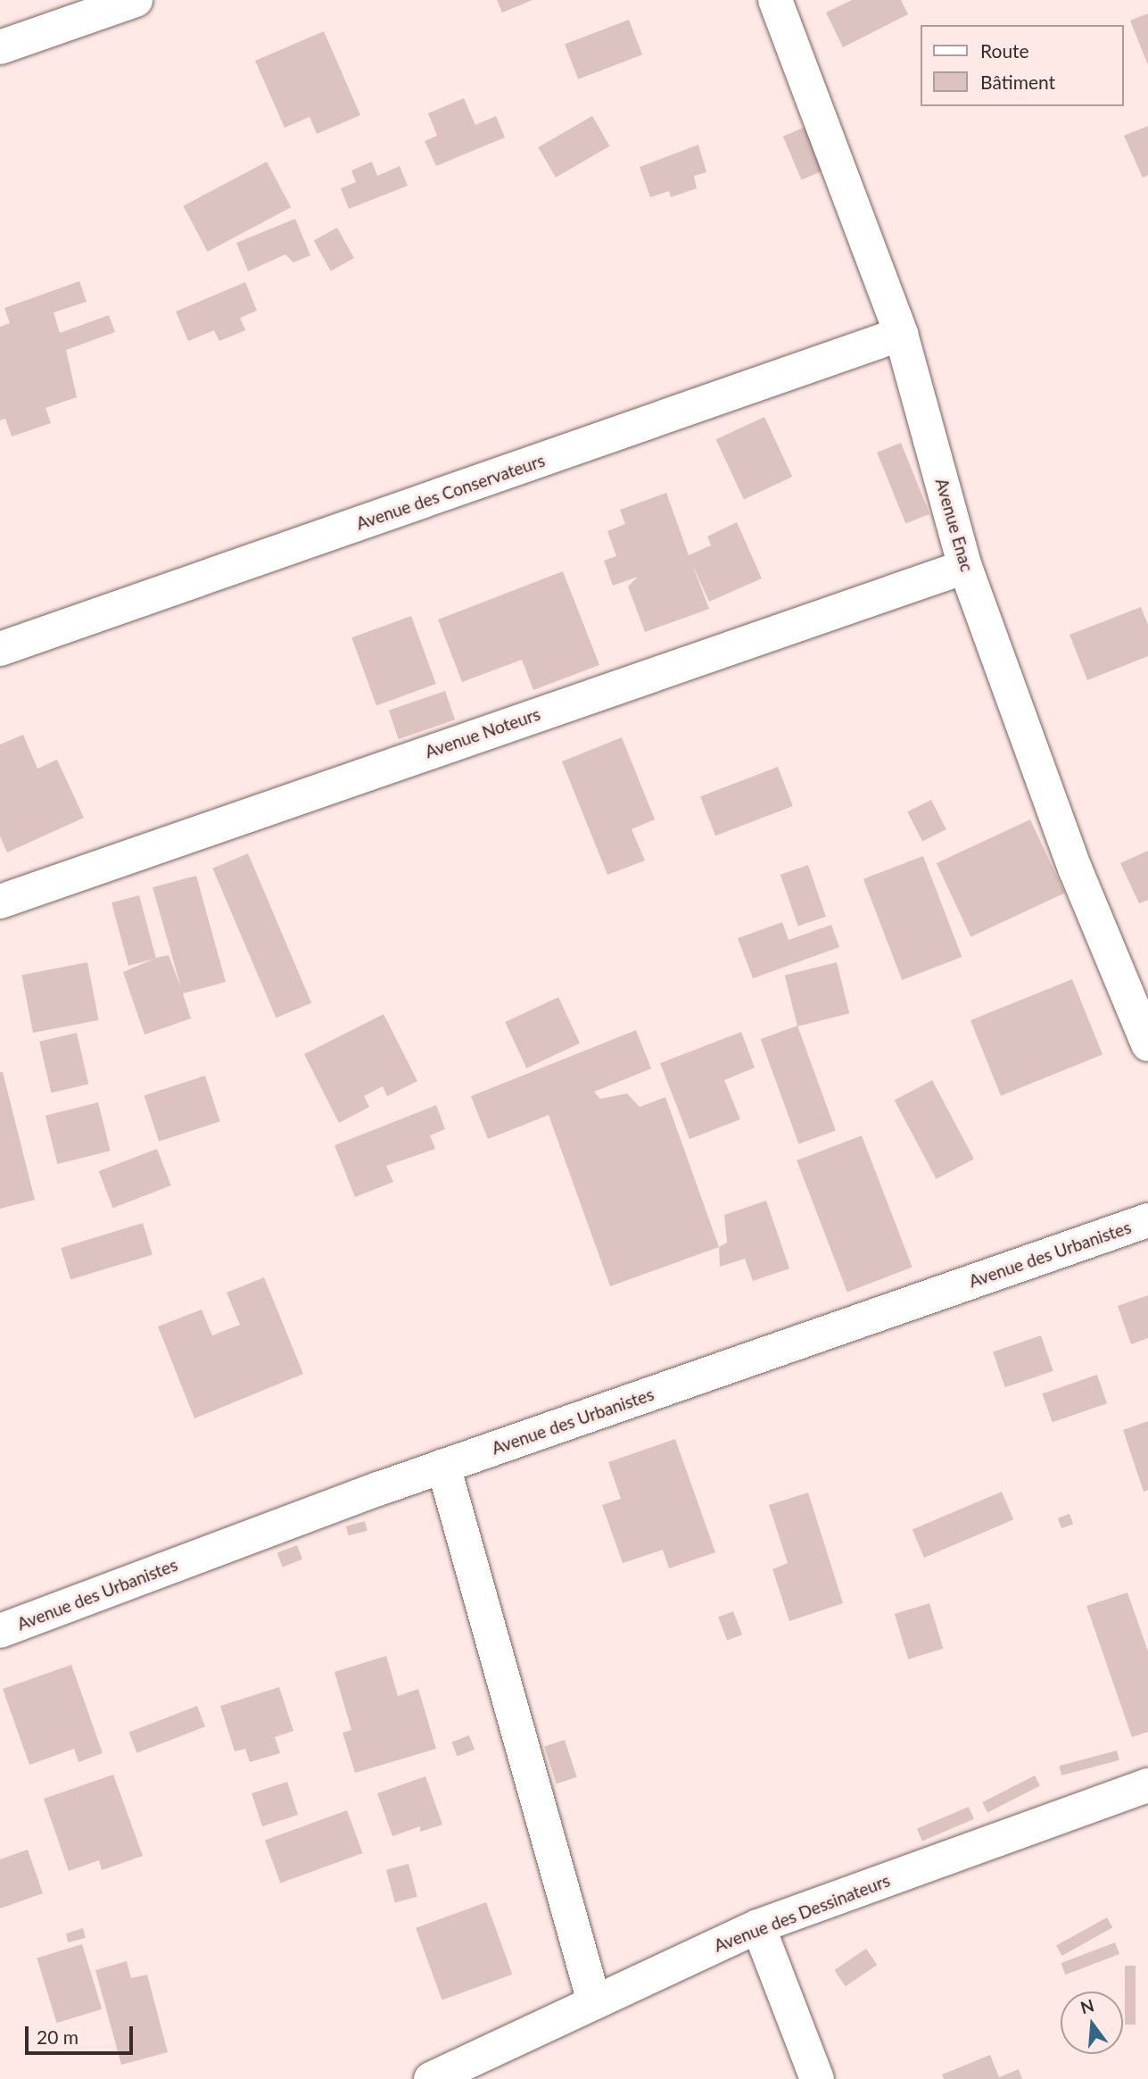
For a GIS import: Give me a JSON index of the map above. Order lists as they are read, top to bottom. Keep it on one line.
{"streets":{"street":["Avenue des Conservateurs","Avenue Enac","Avenue Noteurs","Avenue des Urbanistes","Avenue des Dessinateurs"]},"crossings":[["Avenue des Conservateurs","Avenue Enac"],["Avenue Enac","Avenue Noteurs"]],"legend":["Route","Bâtiment"],"scale_bar":"20 m","north":"top"}
